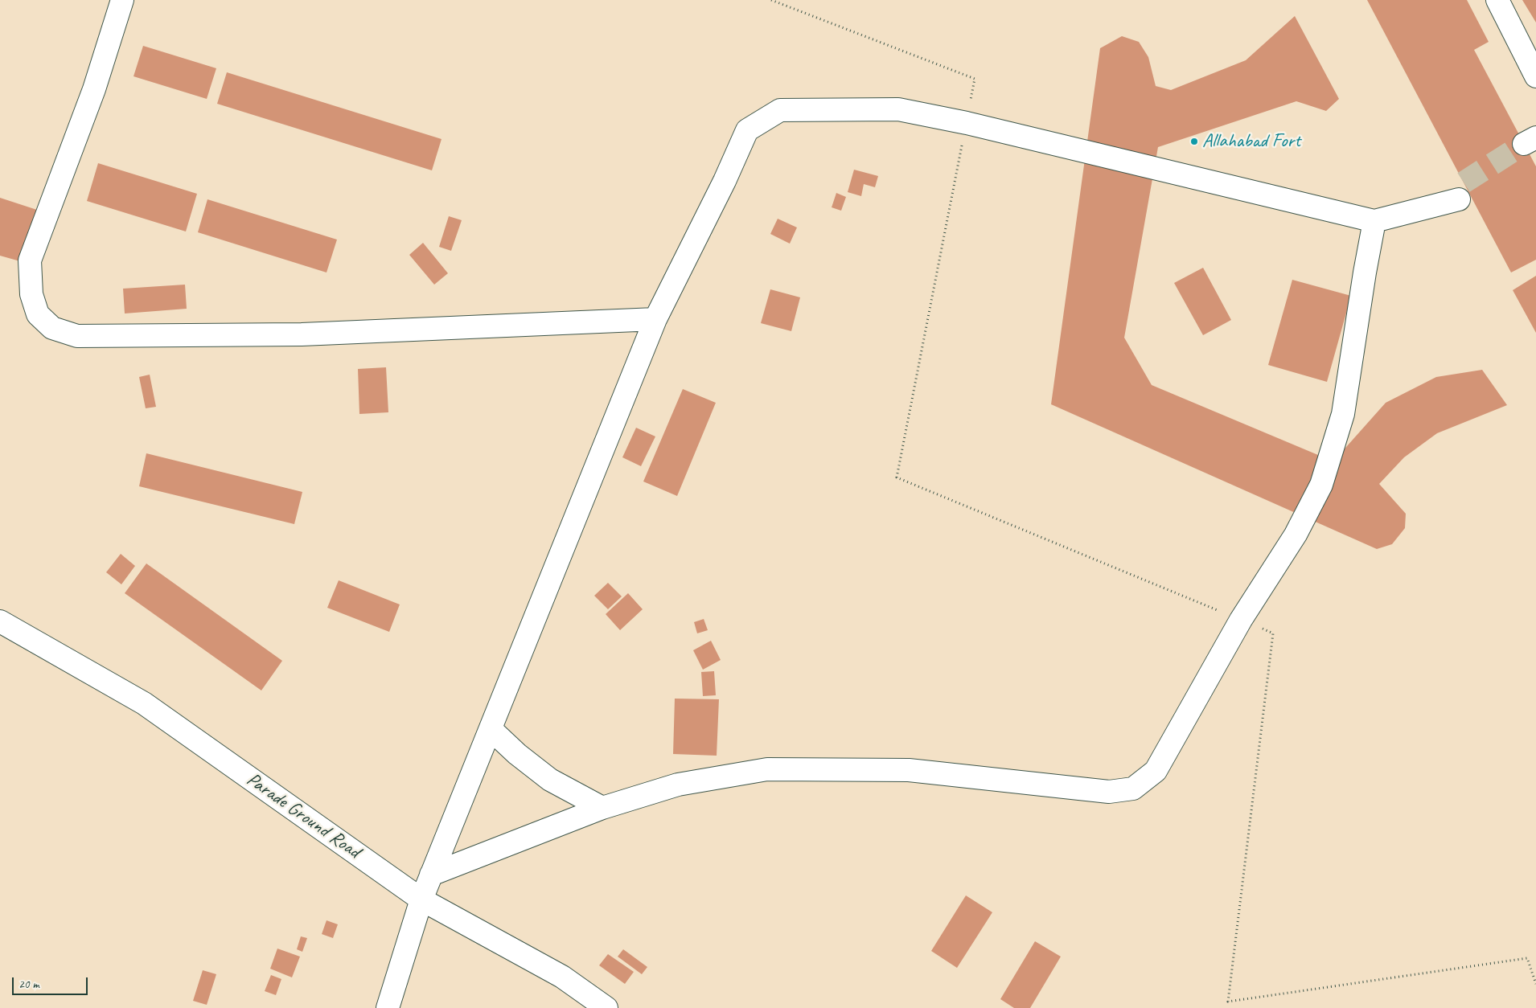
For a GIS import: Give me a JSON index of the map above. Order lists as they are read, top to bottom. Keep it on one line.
{"streets":{"lane":["Parade Ground Road"]},"places":["Allahabad Fort"],"scale_bar":"20 m"}
